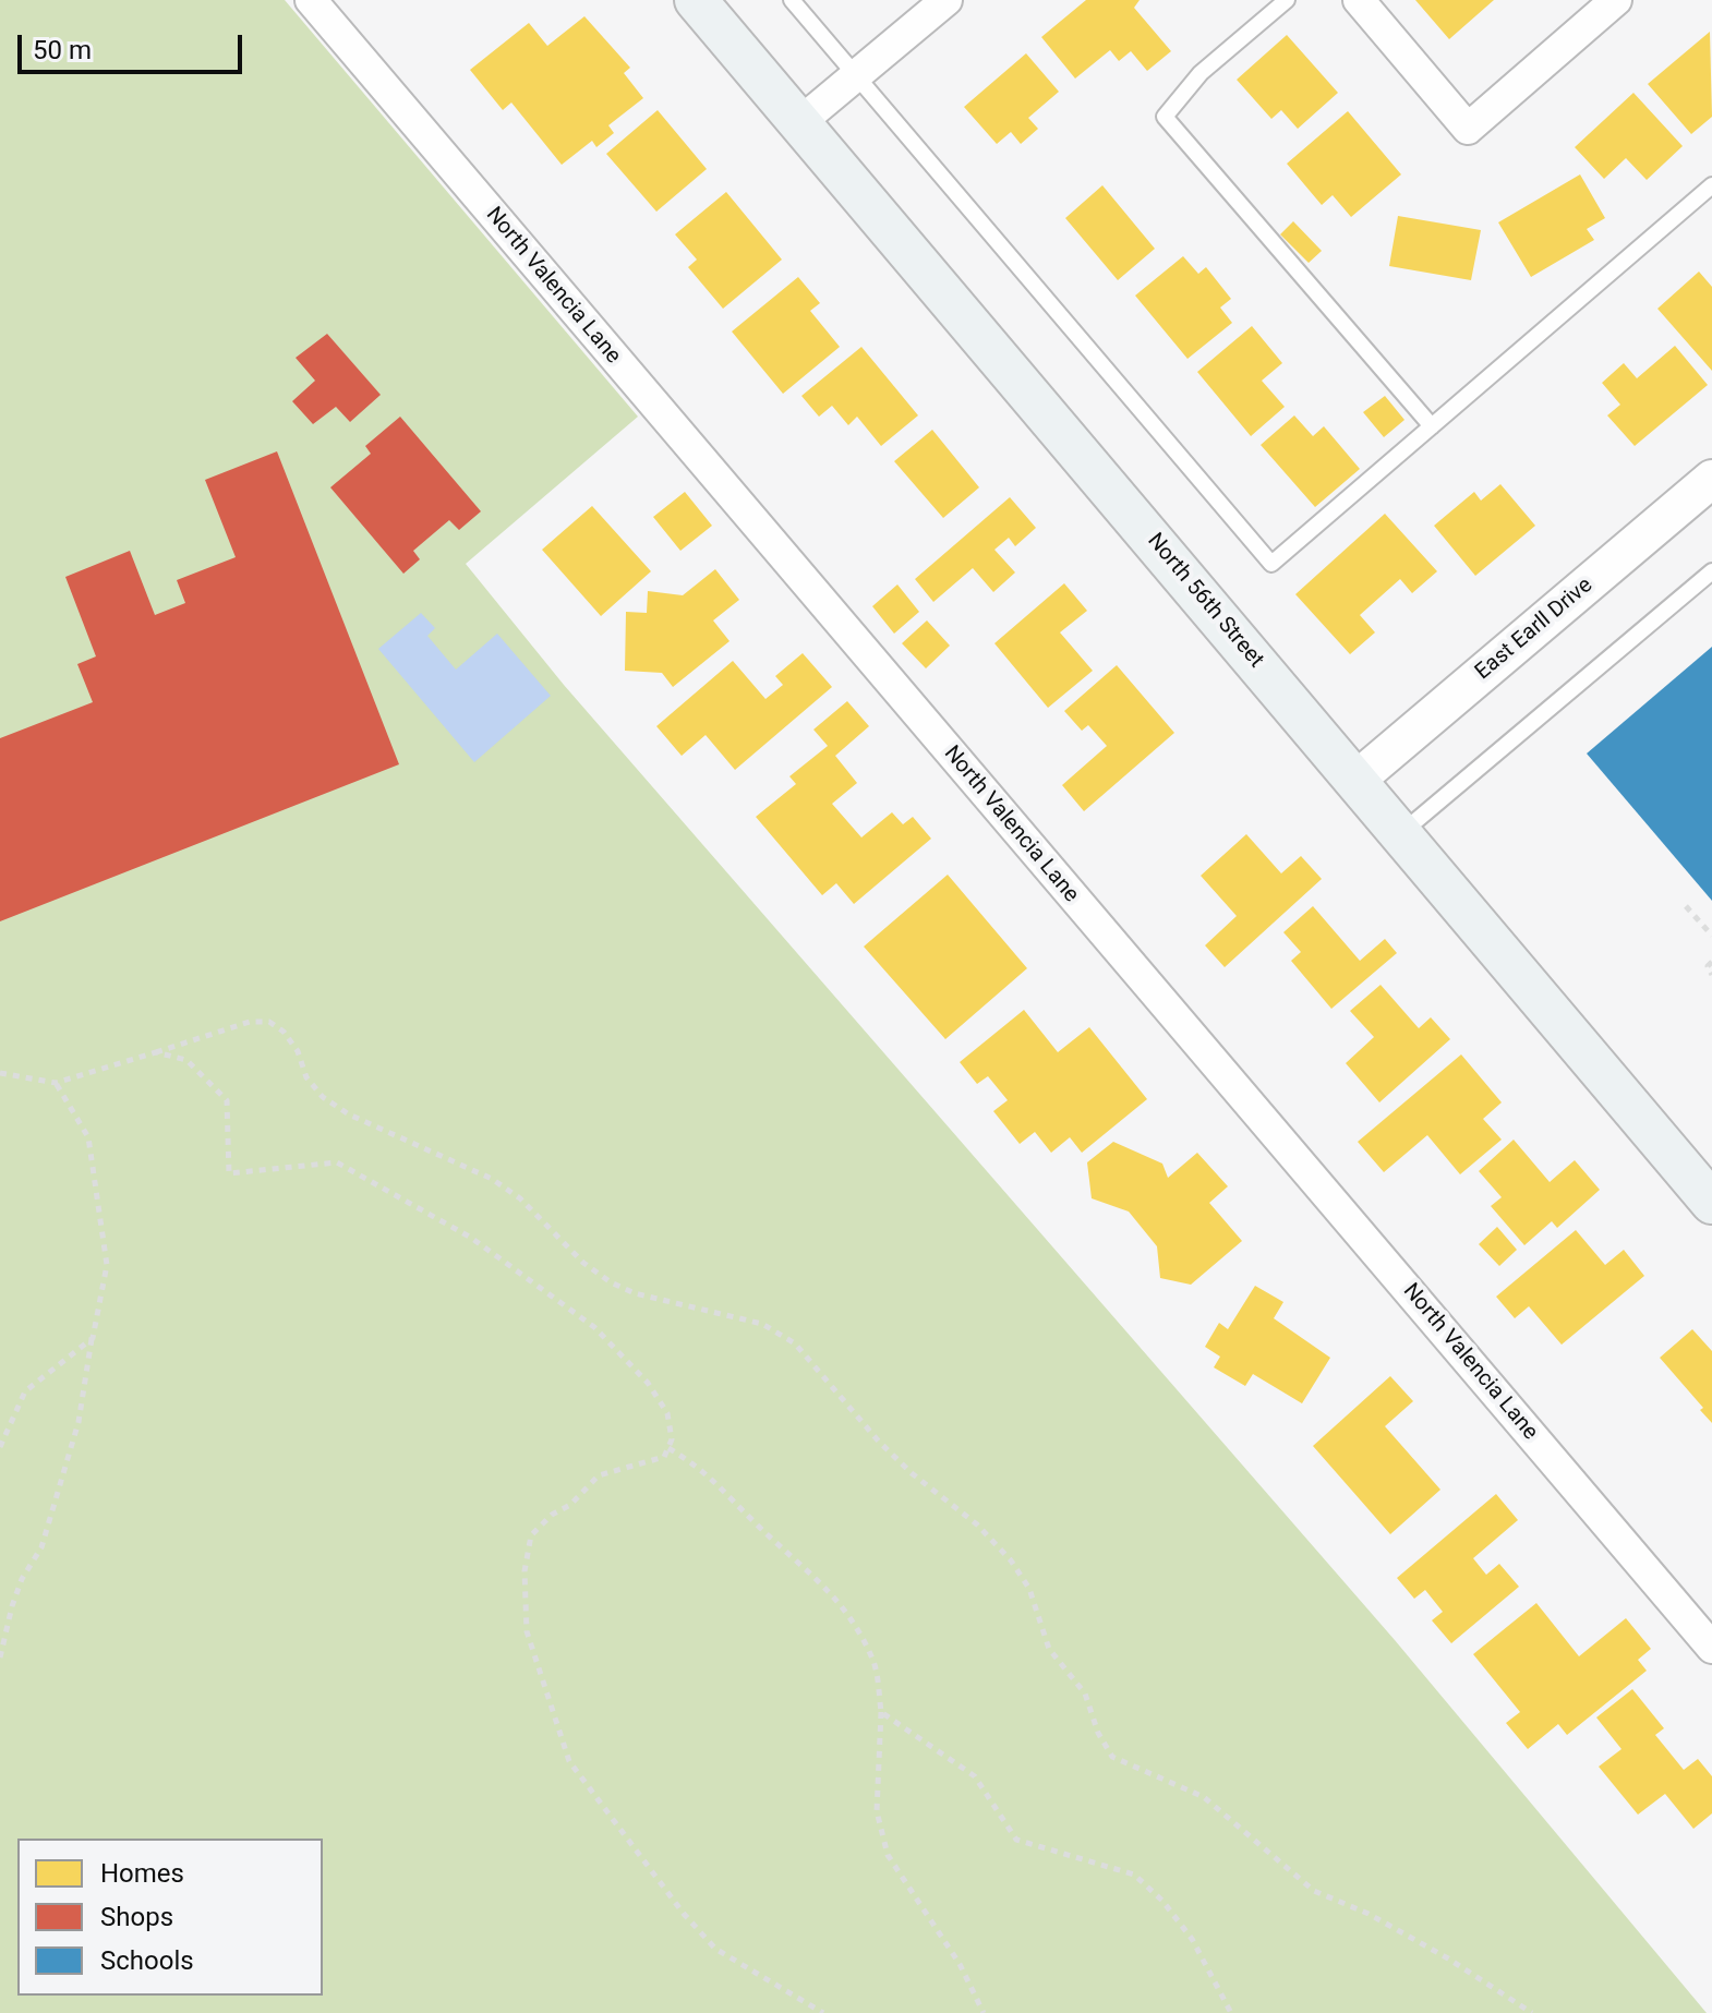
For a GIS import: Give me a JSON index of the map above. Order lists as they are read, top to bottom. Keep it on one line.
{"streets":{"main road":["North 56th Street"],"street":["North Valencia Lane","East Earll Drive"]},"crossings":[["North 56th Street","East Earll Drive"]],"legend":["Homes","Shops","Schools"],"scale_bar":"50 m"}
